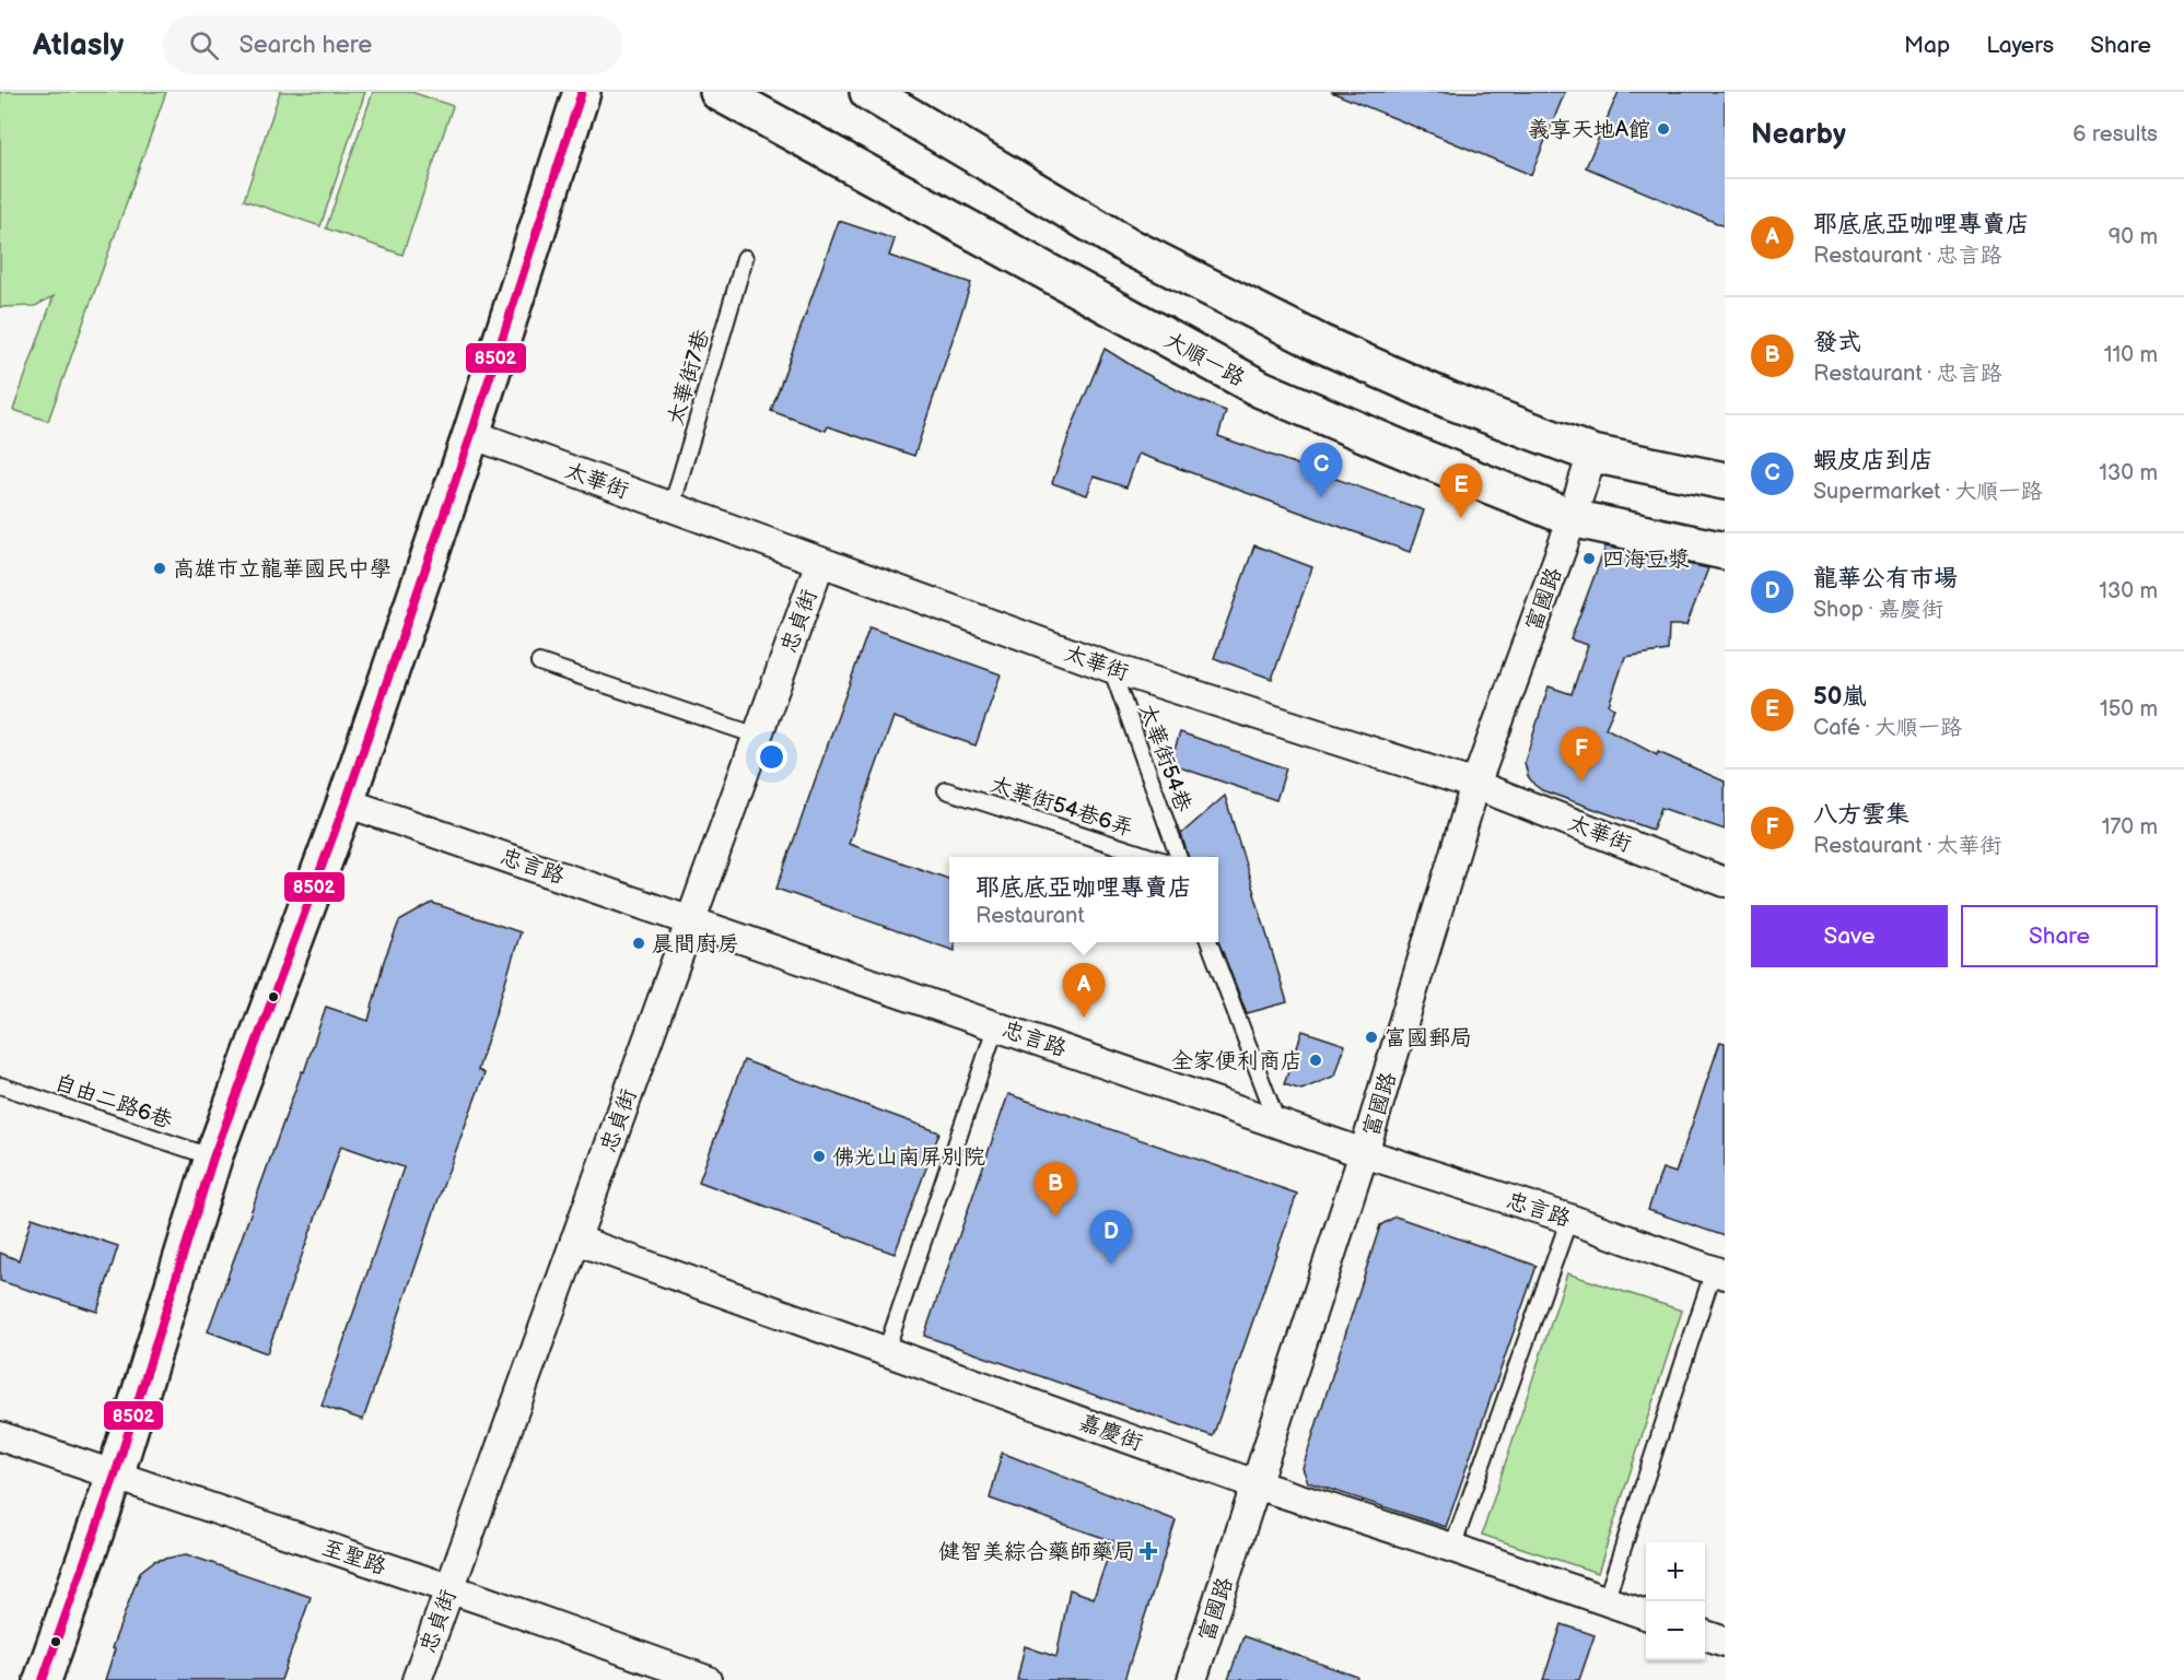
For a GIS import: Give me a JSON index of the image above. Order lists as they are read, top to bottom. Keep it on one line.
{"streets":{"street":["大順一路","太華街","富國路","忠貞街","忠言路","嘉慶街","至聖路"],"lane":["太華街7巷","太華街54巷","太華街54巷6弄","自由二路6巷"]},"crossings":[["大順一路","富國路"],["太華街7巷","太華街"],["太華街","富國路"],["太華街","忠貞街"],["太華街","太華街54巷"],["富國路","忠言路"],["富國路","嘉慶街"],["忠貞街","忠言路"],["忠貞街","嘉慶街"],["忠貞街","至聖路"]],"places":{"other":["義享天地A館","四海豆漿","高雄市立龍華國民中學","晨間廚房","富國郵局","全家便利商店","佛光山南屏別院"],"health":["健智美綜合藥師藥局"]},"lines":["transit line 8502"],"page":{"header":"Atlasly","search":"Search here","nav":["Map","Layers","Share"],"heading":["Nearby","6 results"],"list":[{"mark":"A","name":"耶底底亞咖哩專賣店","note":"Restaurant · 忠言路","value":"90 m"},{"mark":"B","name":"發式","note":"Restaurant · 忠言路","value":"110 m"},{"mark":"C","name":"蝦皮店到店","note":"Supermarket · 大順一路","value":"130 m"},{"mark":"D","name":"龍華公有市場","note":"Shop · 嘉慶街","value":"130 m"},{"mark":"E","name":"50嵐","note":"Café · 大順一路","value":"150 m"},{"mark":"F","name":"八方雲集","note":"Restaurant · 太華街","value":"170 m"}],"pins":["C","E","F","A","B","D"],"popup":["耶底底亞咖哩專賣店","Restaurant"],"buttons":["Save","Share"],"map_buttons":["+","−"]}}
